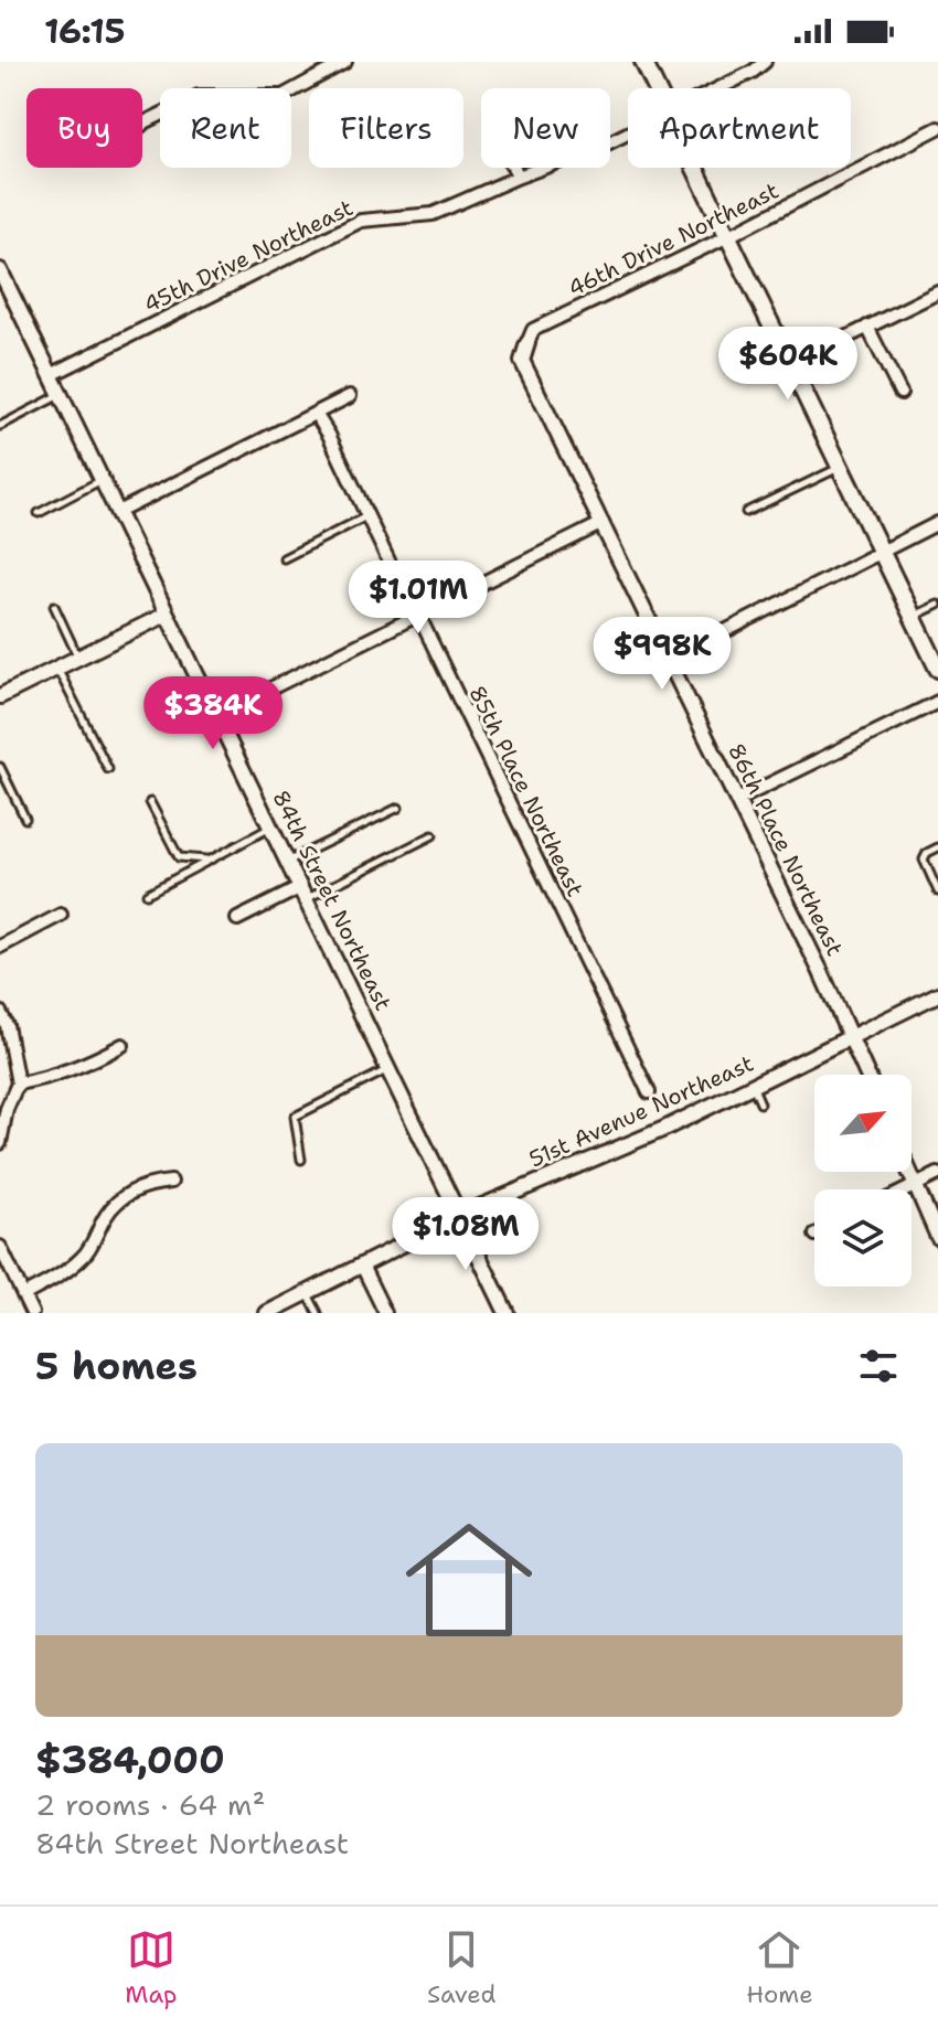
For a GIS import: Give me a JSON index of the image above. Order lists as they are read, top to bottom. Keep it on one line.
{"streets":{"street":["46th Drive Northeast","45th Drive Northeast","85th Place Northeast","86th Place Northeast","84th Street Northeast","51st Avenue Northeast"]},"crossings":[["46th Drive Northeast","86th Place Northeast"],["45th Drive Northeast","84th Street Northeast"],["86th Place Northeast","51st Avenue Northeast"],["84th Street Northeast","51st Avenue Northeast"]],"north":"top right","page":{"status":"16:15","chip":["Buy","Rent","Filters","New","Apartment"],"price":["$604K","$1.01M","$998K","$384K","$1.08M"],"heading":"5 homes","list":[{"name":"$384,000","note":"2 rooms · 64 m² · 84th Street Northeast"}],"tabs":["Map","Saved","Home"]}}
